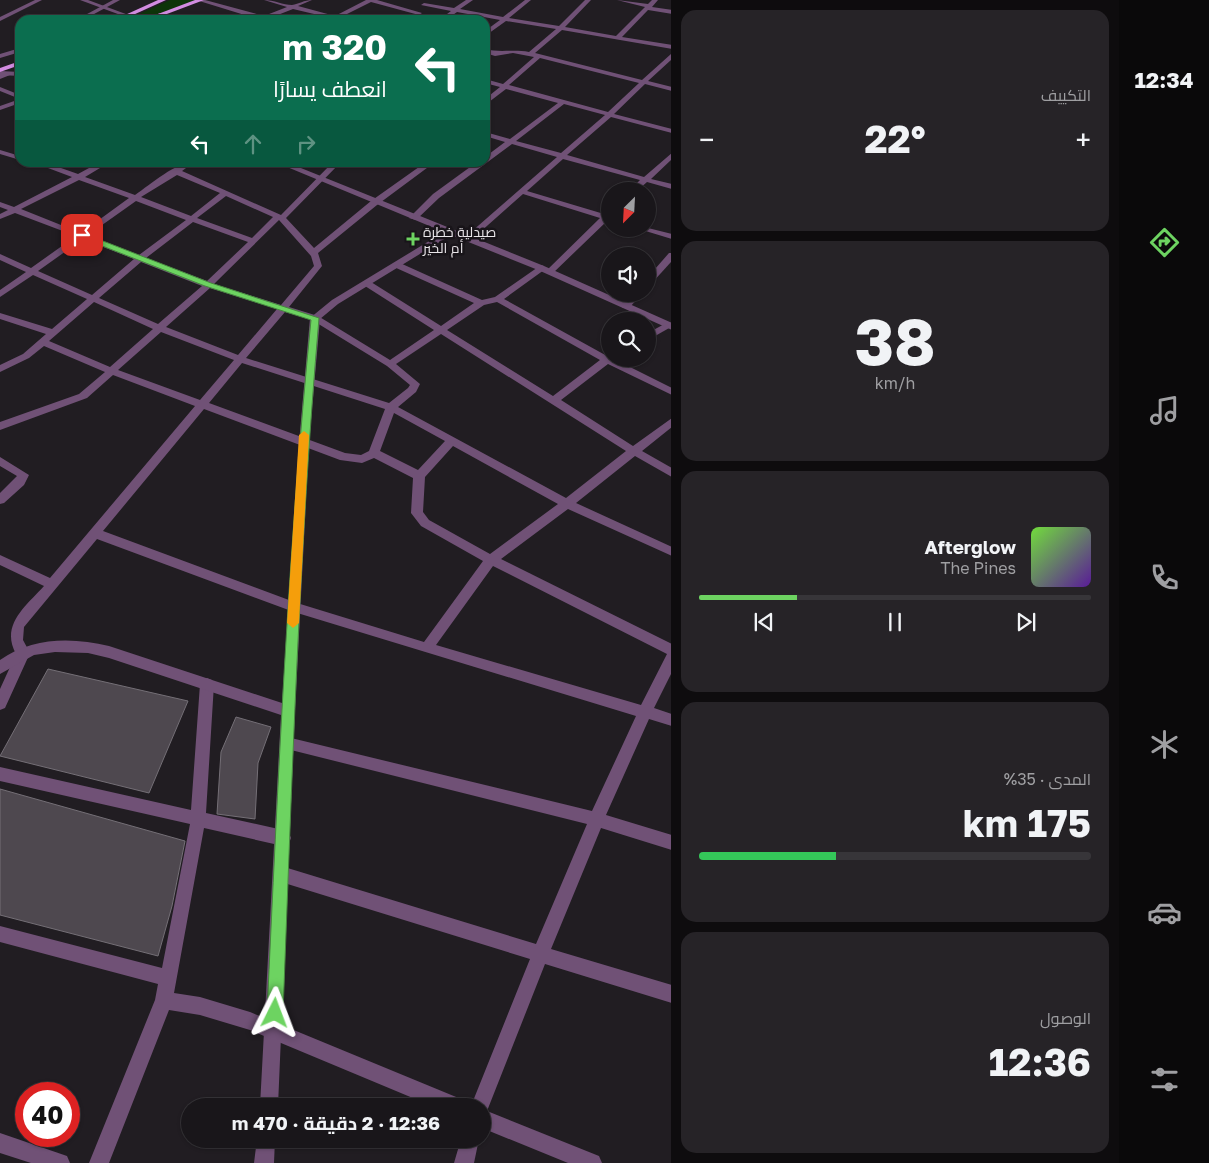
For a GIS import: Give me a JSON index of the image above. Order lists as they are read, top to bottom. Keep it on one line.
{"places":{"health":["صيدلية خطرة أم الخير"]},"north":"bottom left","page":{"tabs":"12:34","tile":["التكييف",["38","km/h"],["المدى · 35%","175 km"],["الوصول","12:36"]],"turn":["320 m","انعطف يسارًا"],"heat":["−","22°","+"],"song":["Afterglow","The Pines"],"limit":"40","trip":"12:36 · 2 دقيقة · 470 m"}}
